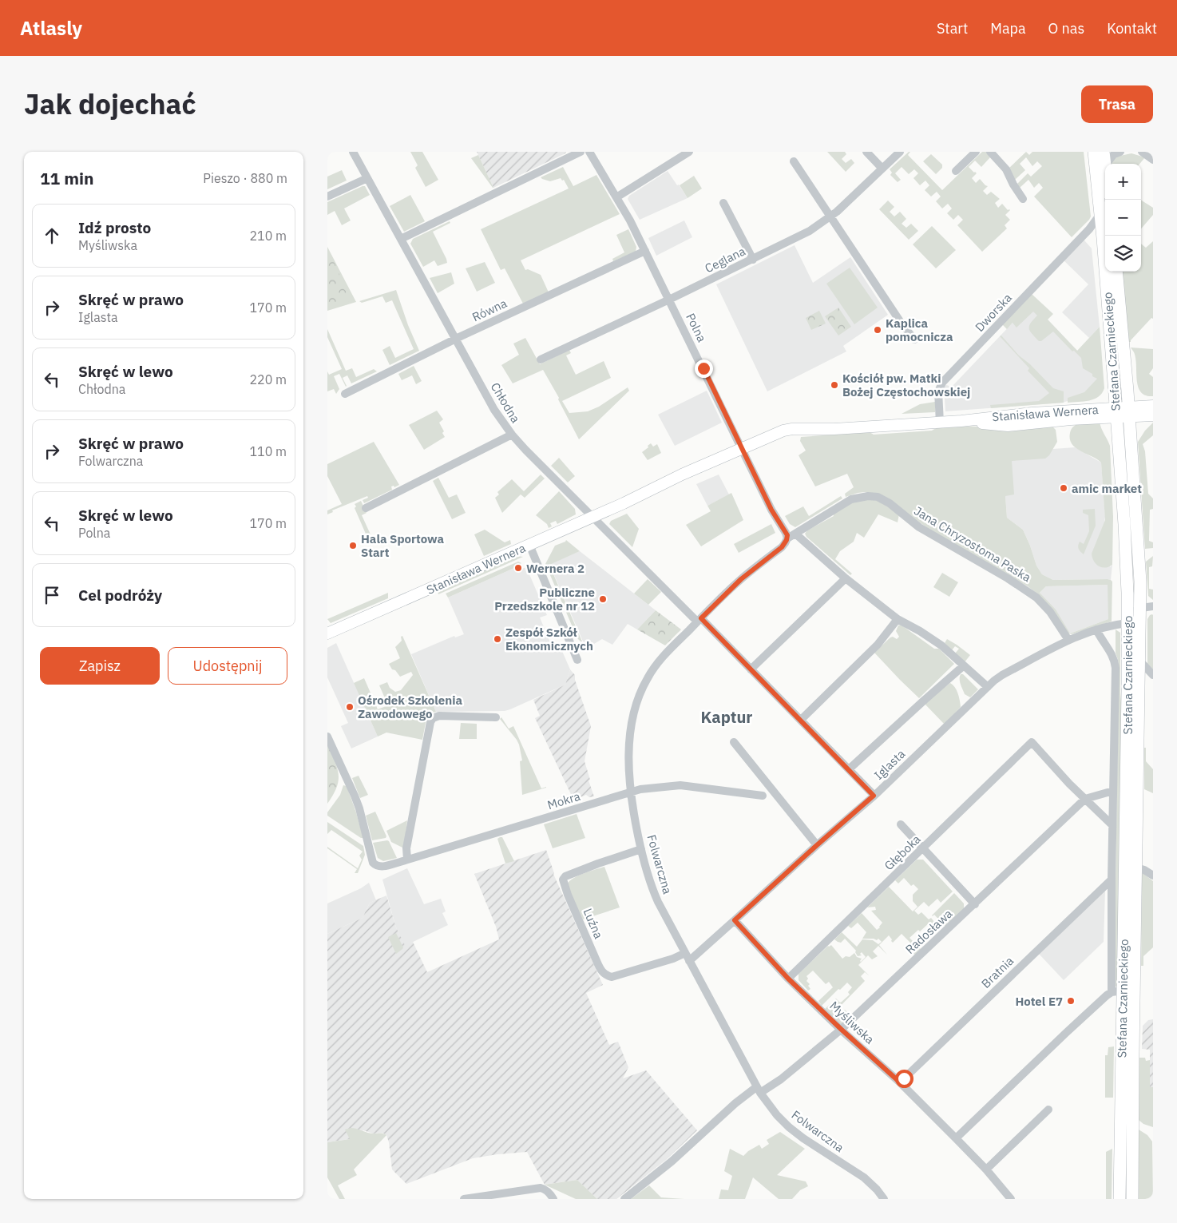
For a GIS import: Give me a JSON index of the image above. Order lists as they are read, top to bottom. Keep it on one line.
{"streets":{"main road":["Stefana Czarnieckiego"],"street":["Ceglana","Równa","Dworska","Polna","Chłodna","Stanisława Wernera","Jana Chryzostoma Paska","Iglasta","Mokra","Głęboka","Folwarczna","Luźna","Radosława","Bratnia","Myśliwska"]},"crossings":[["Ceglana","Polna"],["Równa","Polna"],["Równa","Chłodna"],["Dworska","Stefana Czarnieckiego"],["Dworska","Stanisława Wernera"],["Polna","Stanisława Wernera"],["Polna","Jana Chryzostoma Paska"],["Polna","Folwarczna"],["Stefana Czarnieckiego","Stanisława Wernera"],["Stefana Czarnieckiego","Iglasta"],["Chłodna","Stanisława Wernera"],["Chłodna","Iglasta"],["Chłodna","Folwarczna"],["Jana Chryzostoma Paska","Iglasta"],["Jana Chryzostoma Paska","Folwarczna"],["Iglasta","Folwarczna"],["Iglasta","Myśliwska"],["Mokra","Folwarczna"],["Głęboka","Radosława"],["Głęboka","Myśliwska"],["Folwarczna","Luźna"],["Folwarczna","Radosława"],["Radosława","Myśliwska"],["Bratnia","Myśliwska"]],"districts":["Kaptur"],"places":["Kaplica pomocnicza","Kościół pw. Matki Bożej Częstochowskiej","amic market","Hala Sportowa Start","Wernera 2","Publiczne Przedszkole nr 12","Zespół Szkół Ekonomicznych","Ośrodek Szkolenia Zawodowego","Hotel E7"],"page":{"header":"Atlasly","nav":["Start","Mapa","O nas","Kontakt"],"title":"Jak dojechać","buttons":["Trasa",["Zapisz","Udostępnij"]],"heading":["11 min","Pieszo · 880 m"],"map_buttons":["+","−"],"list":[["Idź prosto","Myśliwska","210 m"],["Skręć w prawo","Iglasta","170 m"],["Skręć w lewo","Chłodna","220 m"],["Skręć w prawo","Folwarczna","110 m"],["Skręć w lewo","Polna","170 m"],"Cel podróży"]}}
